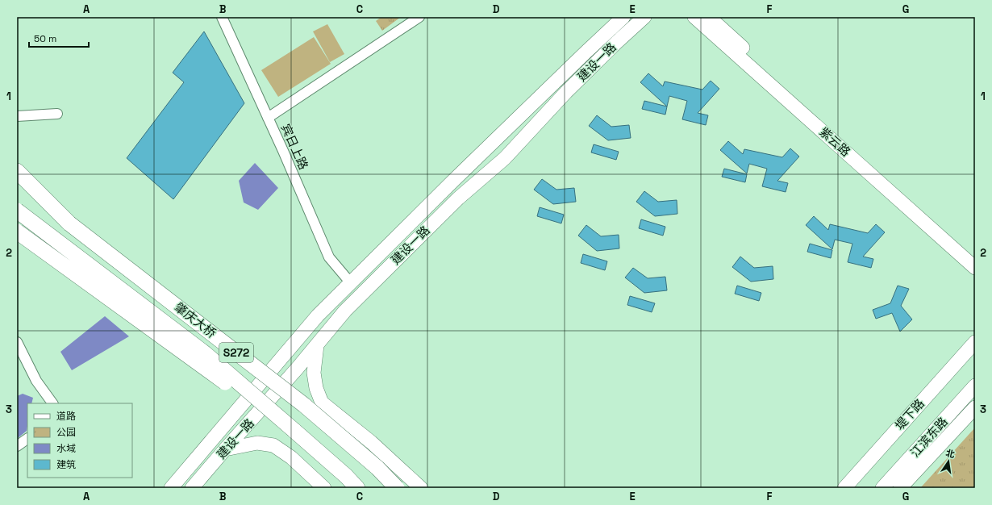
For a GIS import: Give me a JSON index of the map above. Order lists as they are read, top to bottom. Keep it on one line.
{"streets":{"main road":["建设一路","紫云路","肇庆大桥","S272","堤下路","江滨东路"],"street":["宾日上路"]},"crossings":[["建设一路","宾日上路"]],"legend":["道路","公园","水域","建筑"],"scale_bar":"50 m","north":"top","grid":{"columns":["A","B","C","D","E","F","G"],"rows":["1","2","3"]}}
